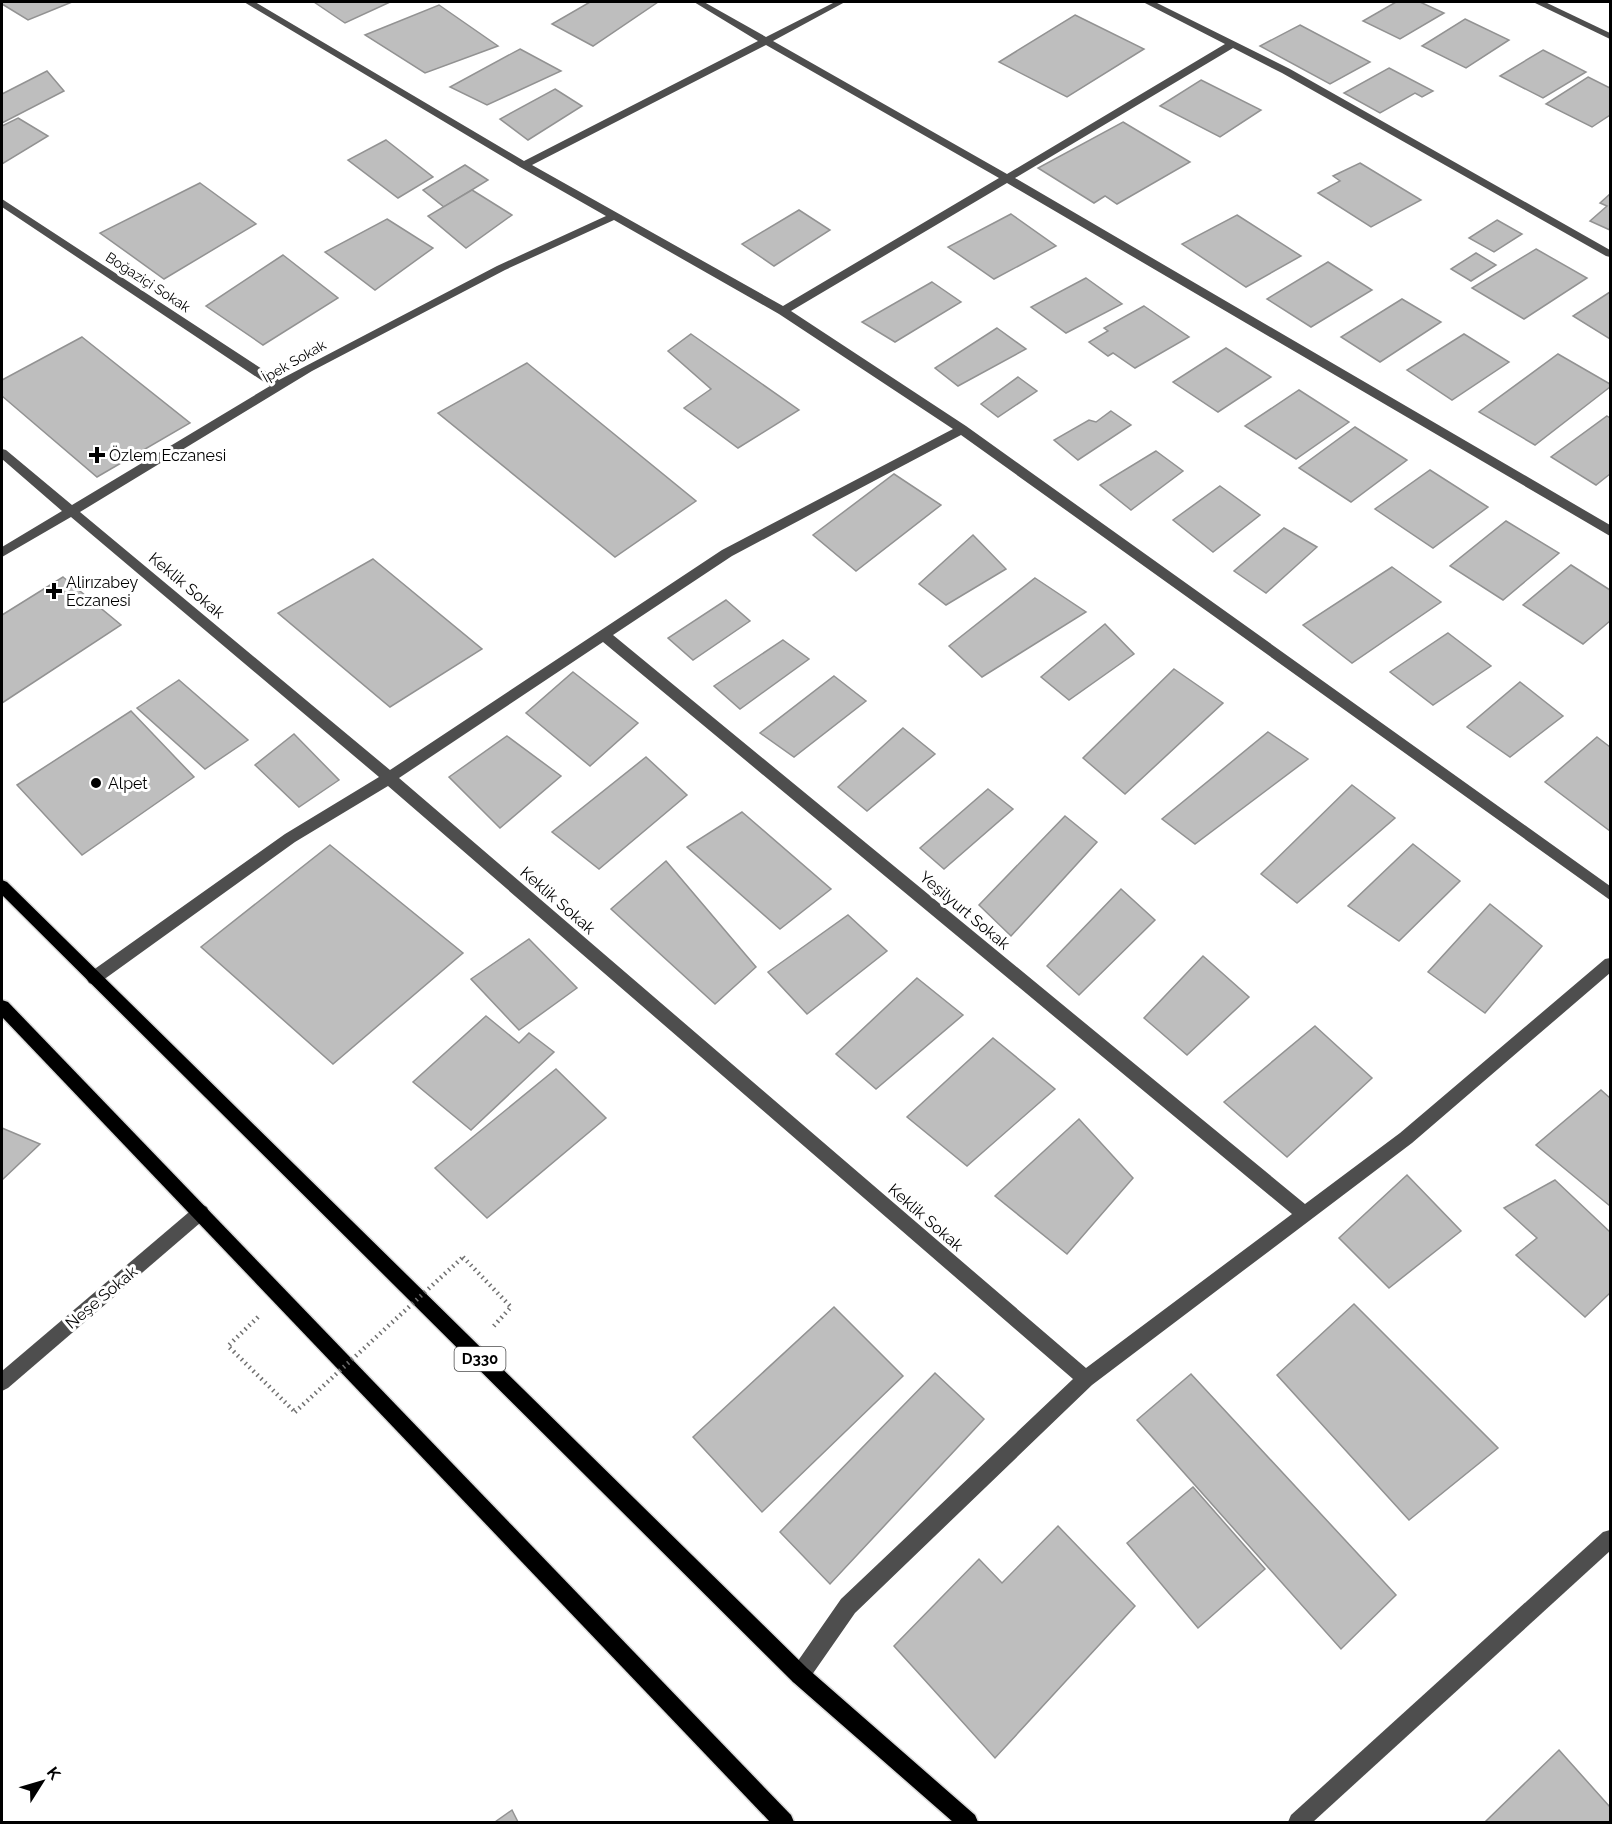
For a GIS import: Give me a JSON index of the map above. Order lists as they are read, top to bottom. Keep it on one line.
{"streets":{"main road":["D330"],"street":["Boğaziçi Sokak","İpek Sokak","Keklik Sokak","Yeşilyurt Sokak","Neşe Sokak"]},"crossings":[["Boğaziçi Sokak","İpek Sokak"],["İpek Sokak","Keklik Sokak"]],"places":{"health":["Özlem Eczanesi","Alirızabey Eczanesi"],"other":["Alpet"]},"north":"top right"}
